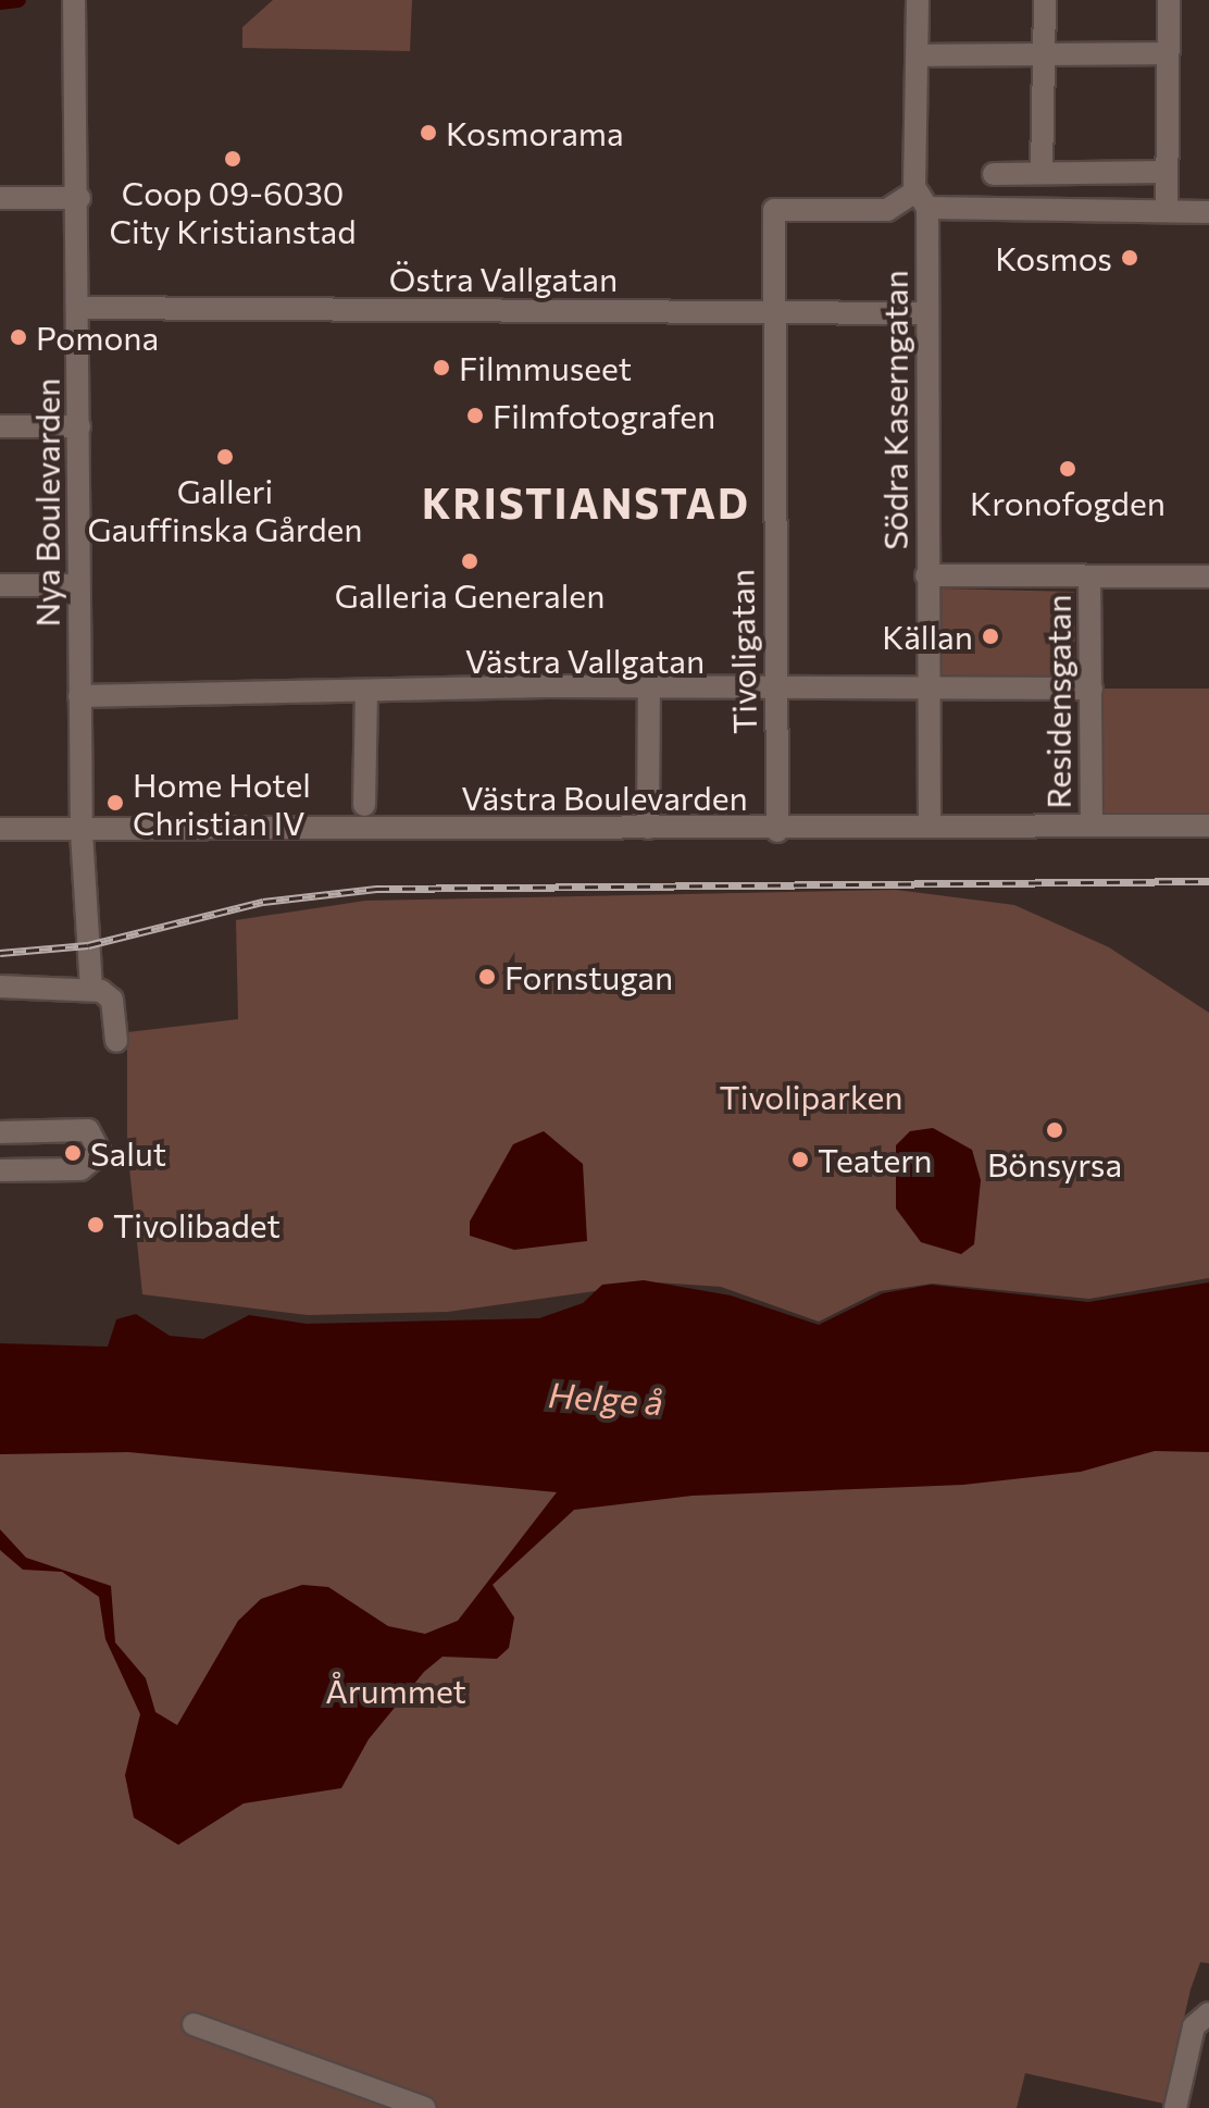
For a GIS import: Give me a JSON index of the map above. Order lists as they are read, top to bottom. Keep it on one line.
{"streets":{"street":["Östra Vallgatan","Södra Kaserngatan","Nya Boulevarden","Tivoligatan","Västra Vallgatan","Residensgatan","Västra Boulevarden"]},"crossings":[["Östra Vallgatan","Södra Kaserngatan"],["Östra Vallgatan","Nya Boulevarden"],["Östra Vallgatan","Tivoligatan"],["Södra Kaserngatan","Tivoligatan"],["Södra Kaserngatan","Västra Vallgatan"],["Södra Kaserngatan","Västra Boulevarden"],["Nya Boulevarden","Västra Vallgatan"],["Nya Boulevarden","Västra Boulevarden"],["Tivoligatan","Västra Vallgatan"],["Tivoligatan","Västra Boulevarden"],["Västra Vallgatan","Residensgatan"],["Residensgatan","Västra Boulevarden"]],"districts":["KRISTIANSTAD"],"water":["Helge å"],"parks":["Tivoliparken","Årummet"],"places":["Kosmorama","Coop 09-6030 City Kristianstad","Kosmos","Pomona","Filmmuseet","Filmfotografen","Galleri Gauffinska Gården","Kronofogden","Galleria Generalen","Källan","Home Hotel Christian IV","Fornstugan","Bönsyrsa","Salut","Teatern","Tivolibadet"]}
